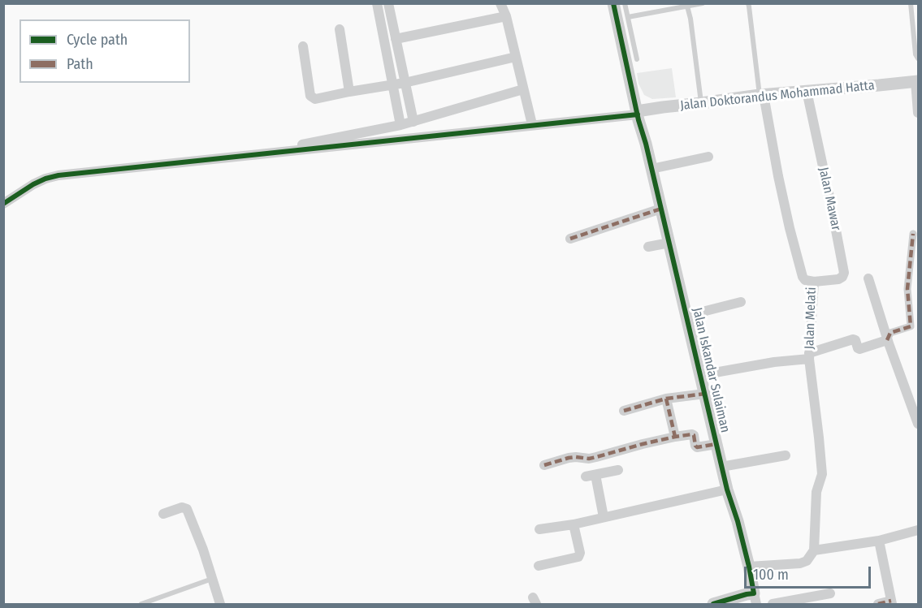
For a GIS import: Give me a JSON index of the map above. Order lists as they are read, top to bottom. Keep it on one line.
{"streets":{"street":["Jalan Doktorandus Mohammad Hatta","Jalan Mawar","Jalan Melati","Jalan Iskandar Sulaiman"]},"crossings":[["Jalan Doktorandus Mohammad Hatta","Jalan Mawar"],["Jalan Doktorandus Mohammad Hatta","Jalan Melati"],["Jalan Doktorandus Mohammad Hatta","Jalan Iskandar Sulaiman"],["Jalan Mawar","Jalan Melati"]],"legend":["Cycle path","Path"],"scale_bar":"100 m"}
